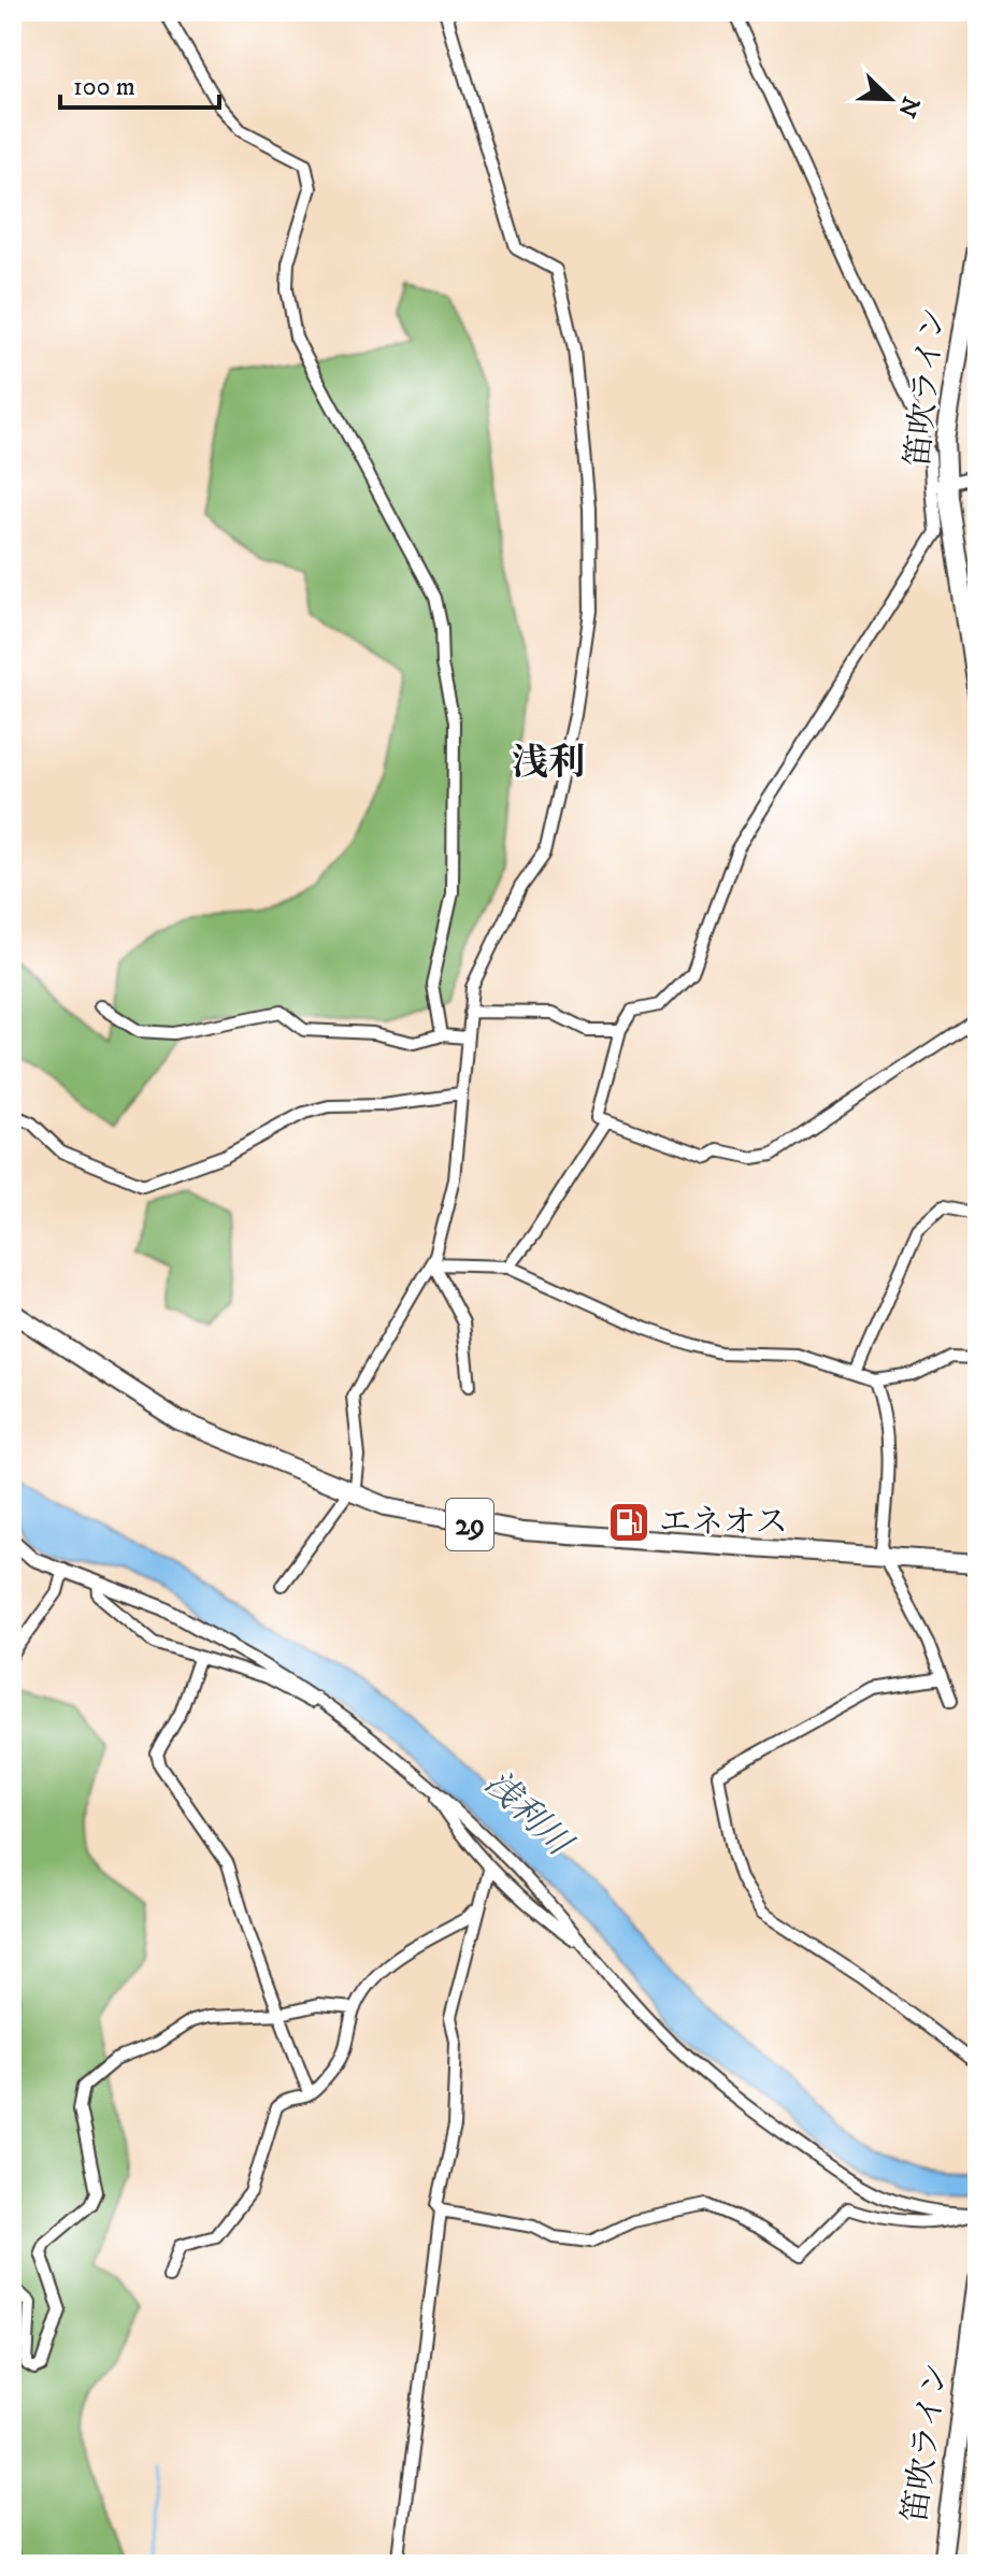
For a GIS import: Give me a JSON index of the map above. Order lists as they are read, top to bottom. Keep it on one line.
{"streets":{"main road":["笛吹ライン","29"]},"districts":["浅利"],"water":["浅利川"],"places":{"fuel station":["エネオス"]},"scale_bar":"100 m","north":"bottom right"}
